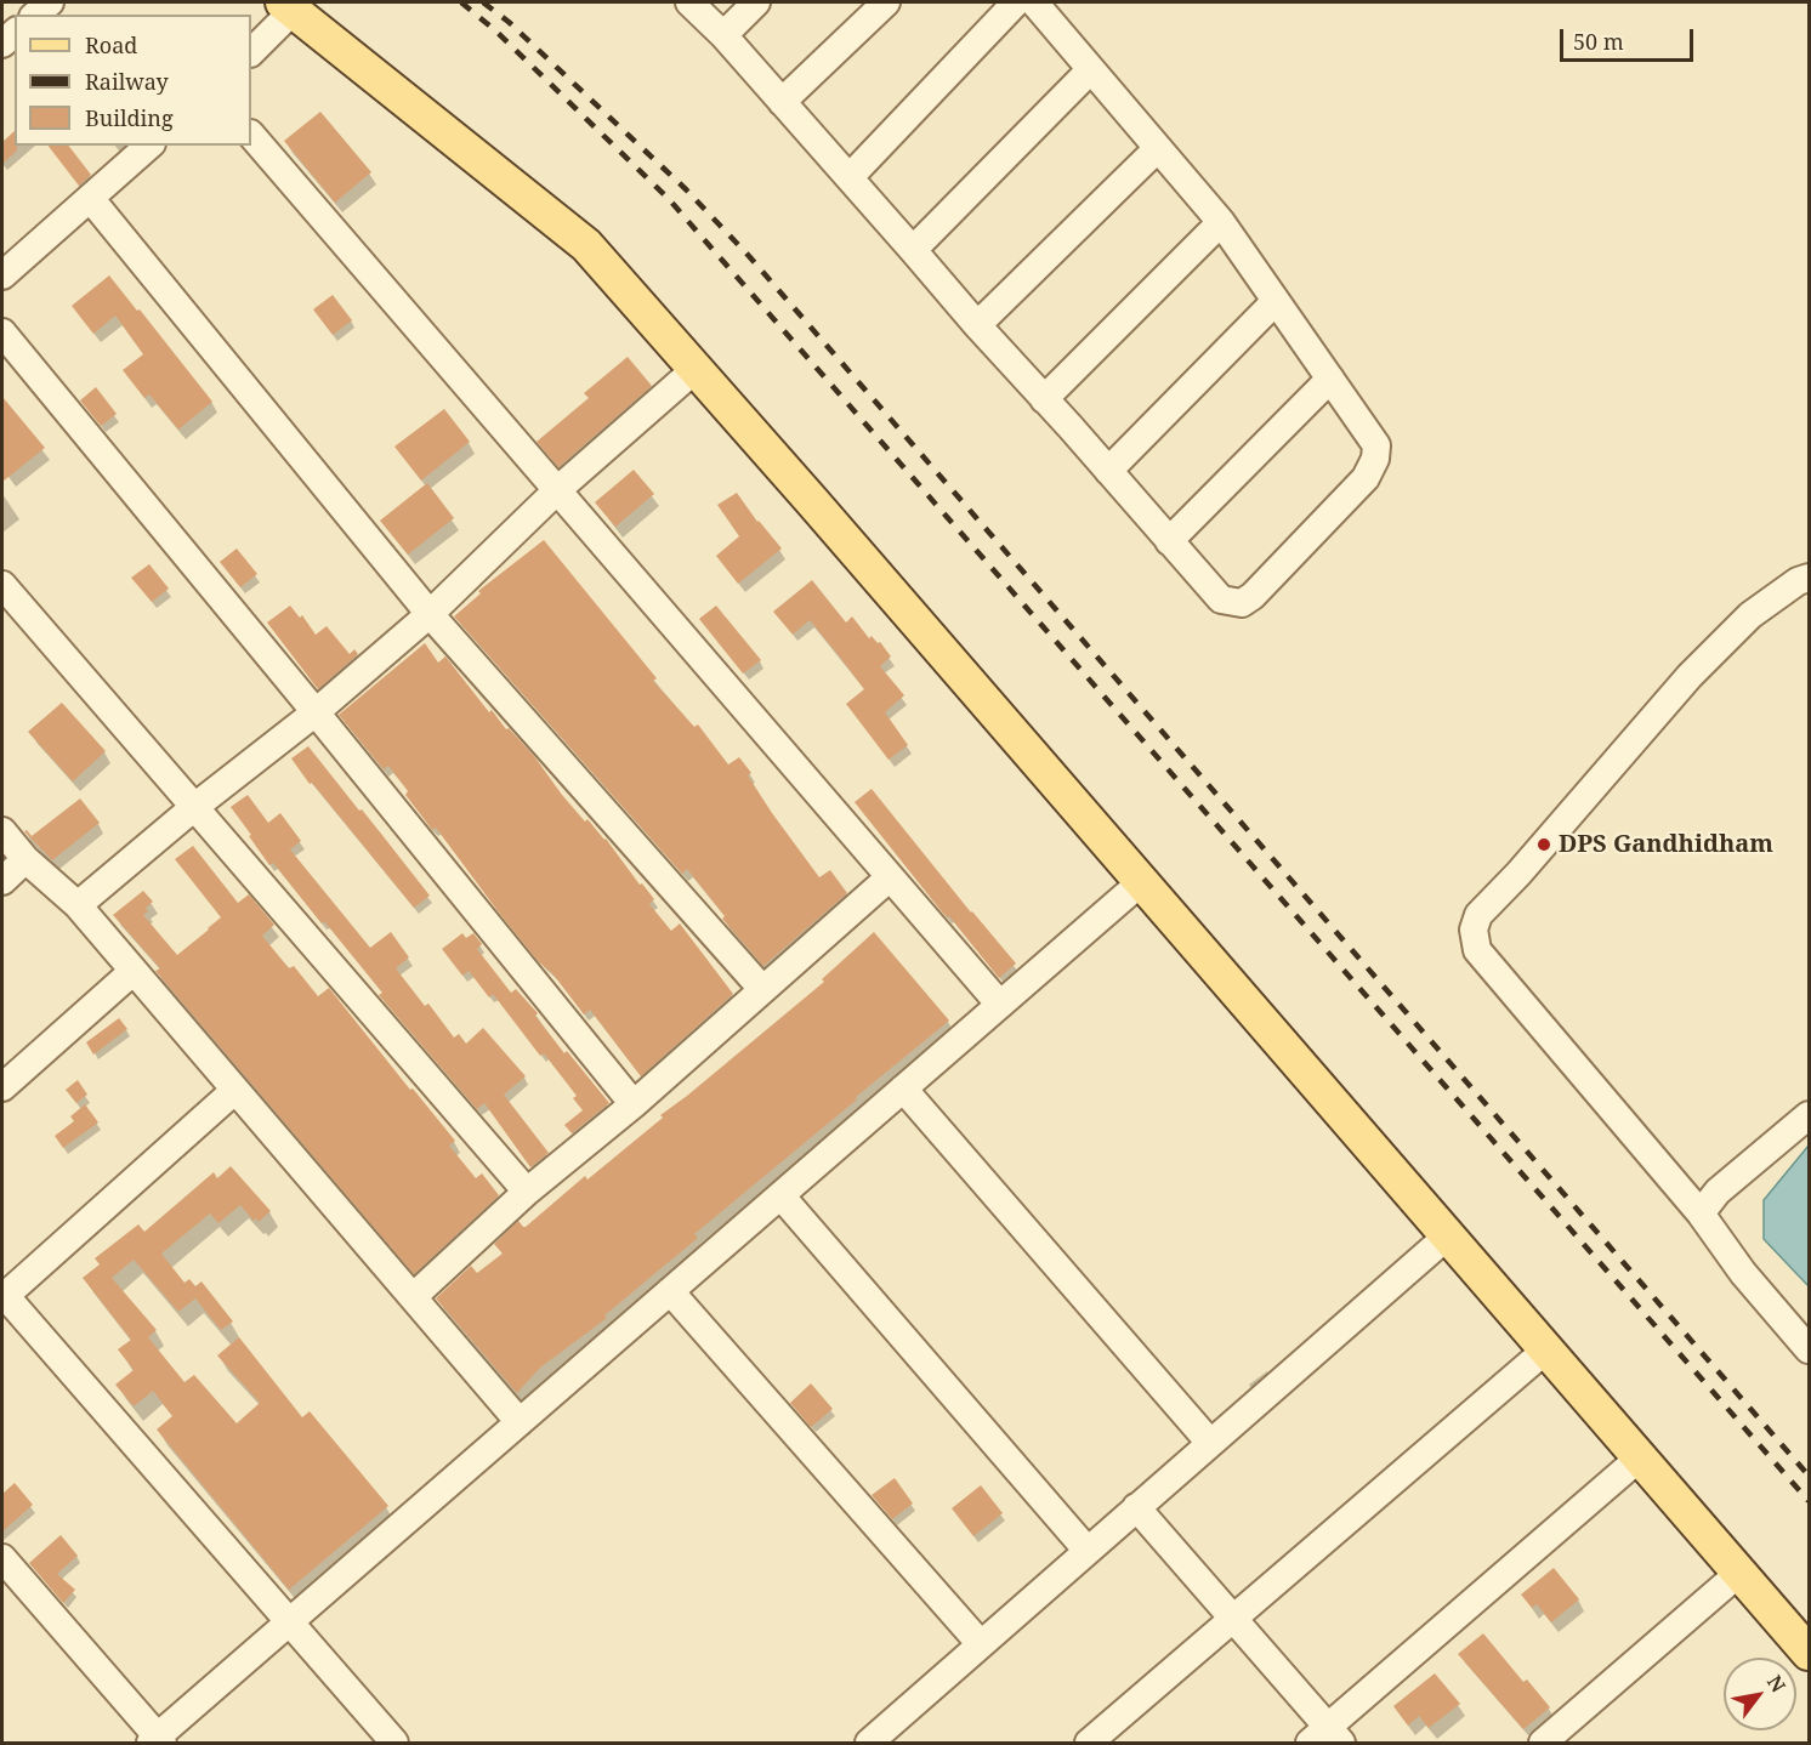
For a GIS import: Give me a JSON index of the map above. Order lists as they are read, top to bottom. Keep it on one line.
{"places":["DPS Gandhidham"],"legend":["Road","Railway","Building"],"scale_bar":"50 m","north":"top right"}
